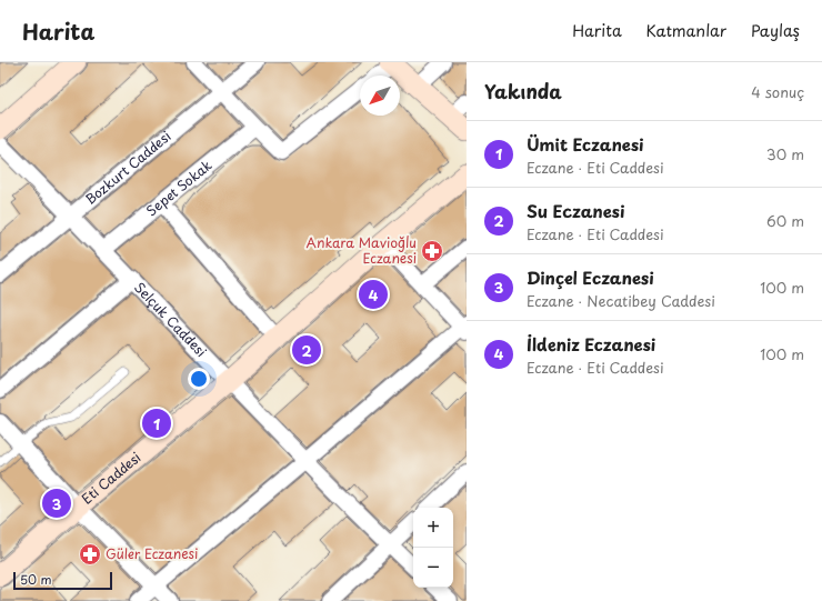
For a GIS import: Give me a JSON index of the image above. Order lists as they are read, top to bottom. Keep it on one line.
{"streets":{"street":["Bozkurt Caddesi","Sepet Sokak","Selçuk Caddesi","Eti Caddesi"]},"crossings":[["Bozkurt Caddesi","Selçuk Caddesi"],["Sepet Sokak","Selçuk Caddesi"],["Selçuk Caddesi","Eti Caddesi"]],"places":{"pharmacy":["Ankara Mavioğlu Eczanesi","Güler Eczanesi"]},"scale_bar":"50 m","north":"bottom left","page":{"header":"Harita","nav":["Harita","Katmanlar","Paylaş"],"heading":["Yakında","4 sonuç"],"list":[{"mark":"1","name":"Ümit Eczanesi","note":"Eczane · Eti Caddesi","value":"30 m"},{"mark":"2","name":"Su Eczanesi","note":"Eczane · Eti Caddesi","value":"60 m"},{"mark":"3","name":"Dinçel Eczanesi","note":"Eczane · Necatibey Caddesi","value":"100 m"},{"mark":"4","name":"İldeniz Eczanesi","note":"Eczane · Eti Caddesi","value":"100 m"}],"pins":["4","2","1","3"],"map_buttons":["+","−"],"scale":"50 m"}}
